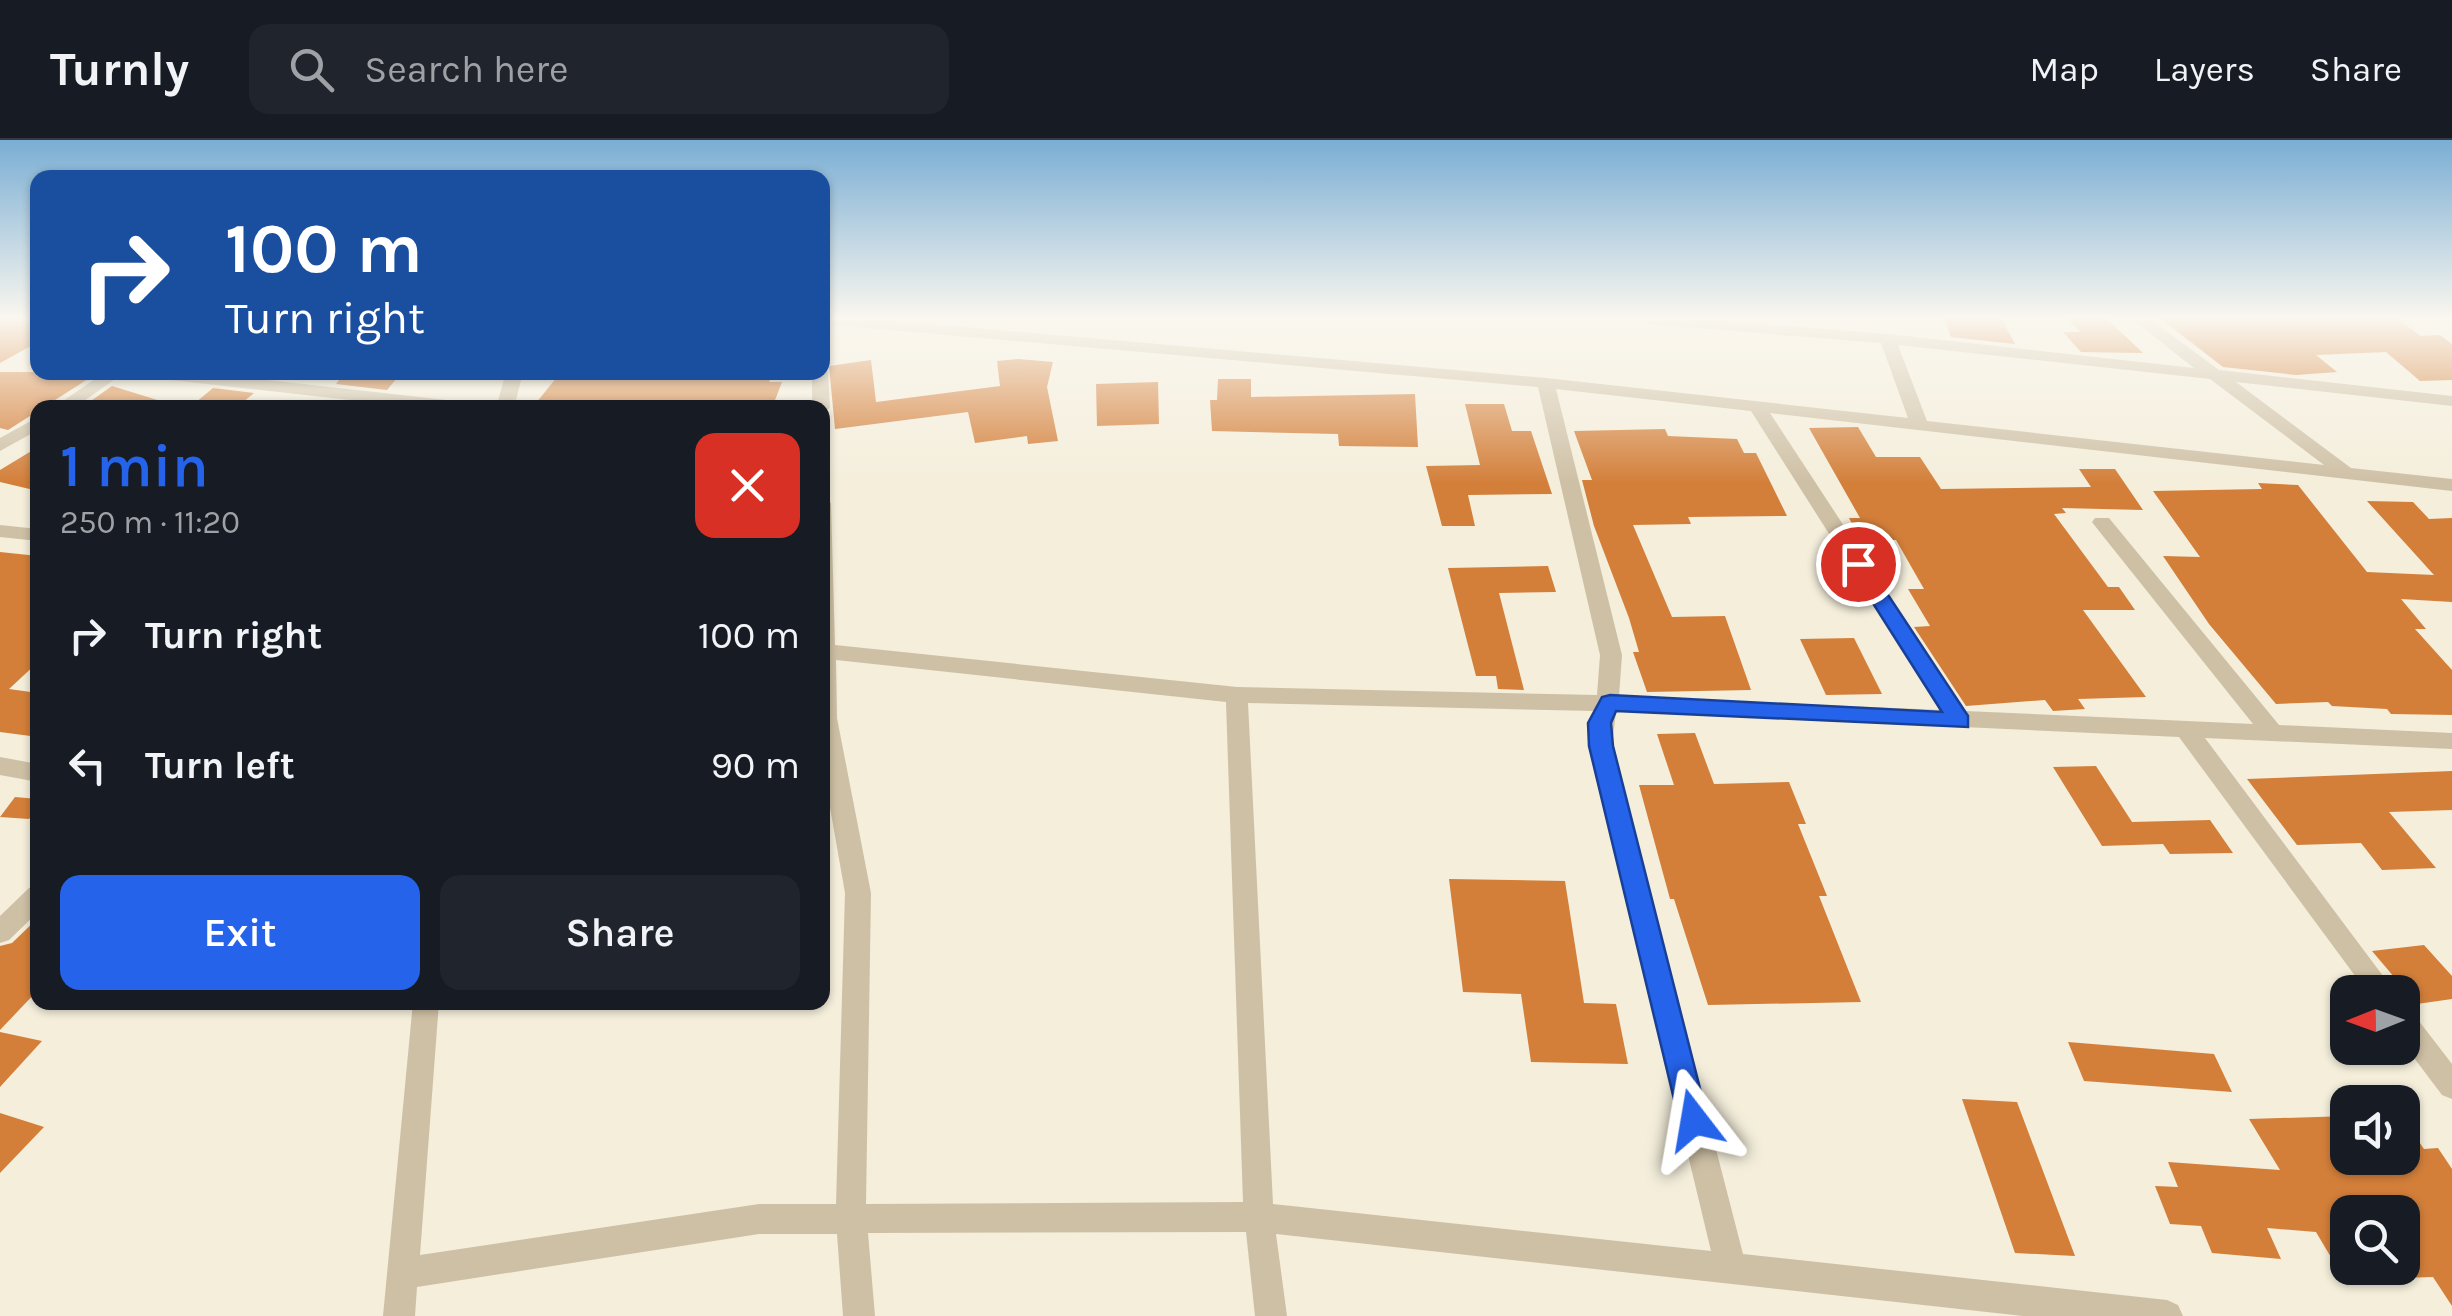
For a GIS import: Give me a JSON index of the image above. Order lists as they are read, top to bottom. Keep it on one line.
{"north":"left","page":{"header":"Turnly","search":"Search here","nav":["Map","Layers","Share"],"turn":["100 m","Turn right"],"heading":["1 min","250 m · 11:20"],"list":[{"name":"Turn right","value":"100 m"},{"name":"Turn left","value":"90 m"}],"buttons":["Exit","Share"]}}
